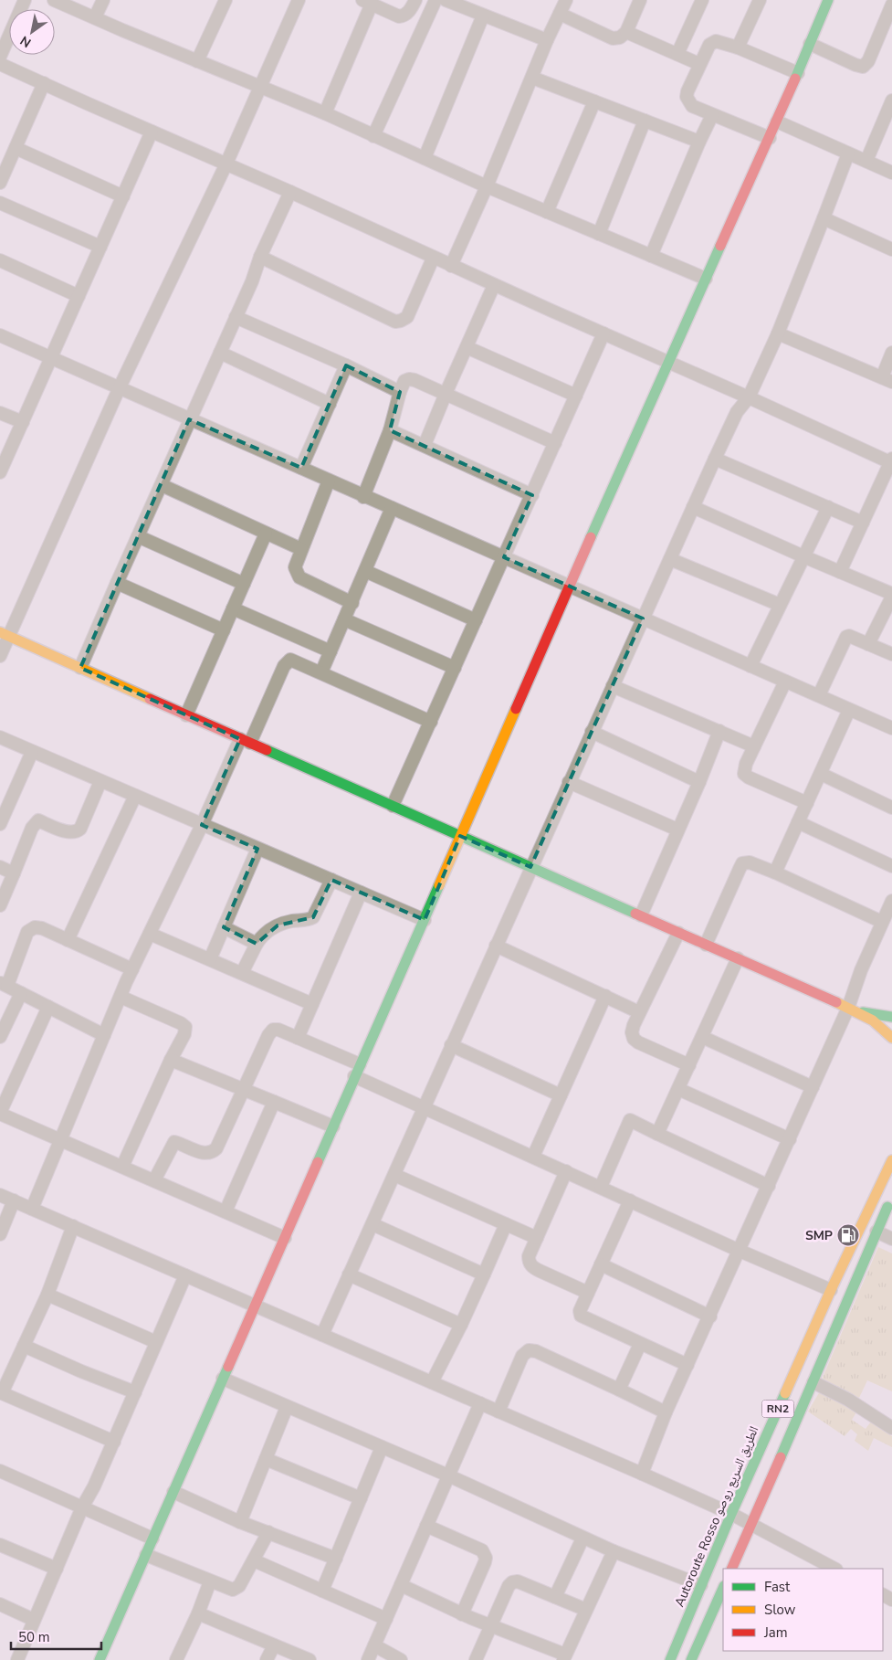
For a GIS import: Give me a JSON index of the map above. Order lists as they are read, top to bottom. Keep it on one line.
{"streets":{"main road":["RN2","Autoroute Rosso الطريق السريع روصو"]},"places":{"fuel station":["SMP"]},"legend":["Fast","Slow","Jam"],"scale_bar":"50 m","north":"bottom left"}
